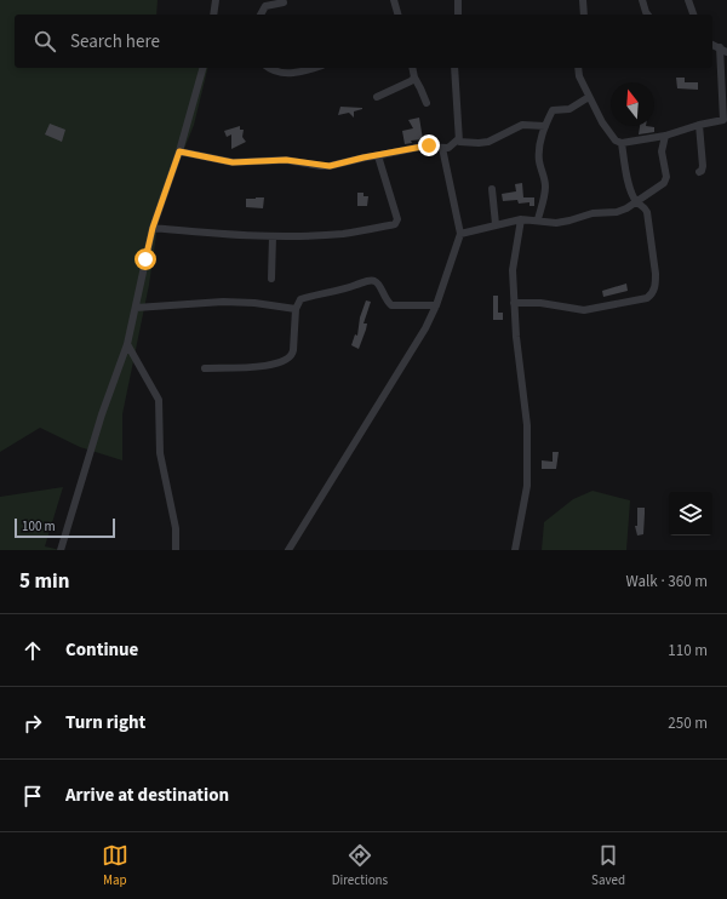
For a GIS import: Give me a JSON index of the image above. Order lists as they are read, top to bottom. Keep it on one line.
{"scale_bar":"100 m","north":"top","page":{"search":"Search here","scale":"100 m","heading":["5 min","Walk · 360 m"],"list":[["Continue","110 m"],["Turn right","250 m"],"Arrive at destination"],"nav":["Map","Directions","Saved"]}}
